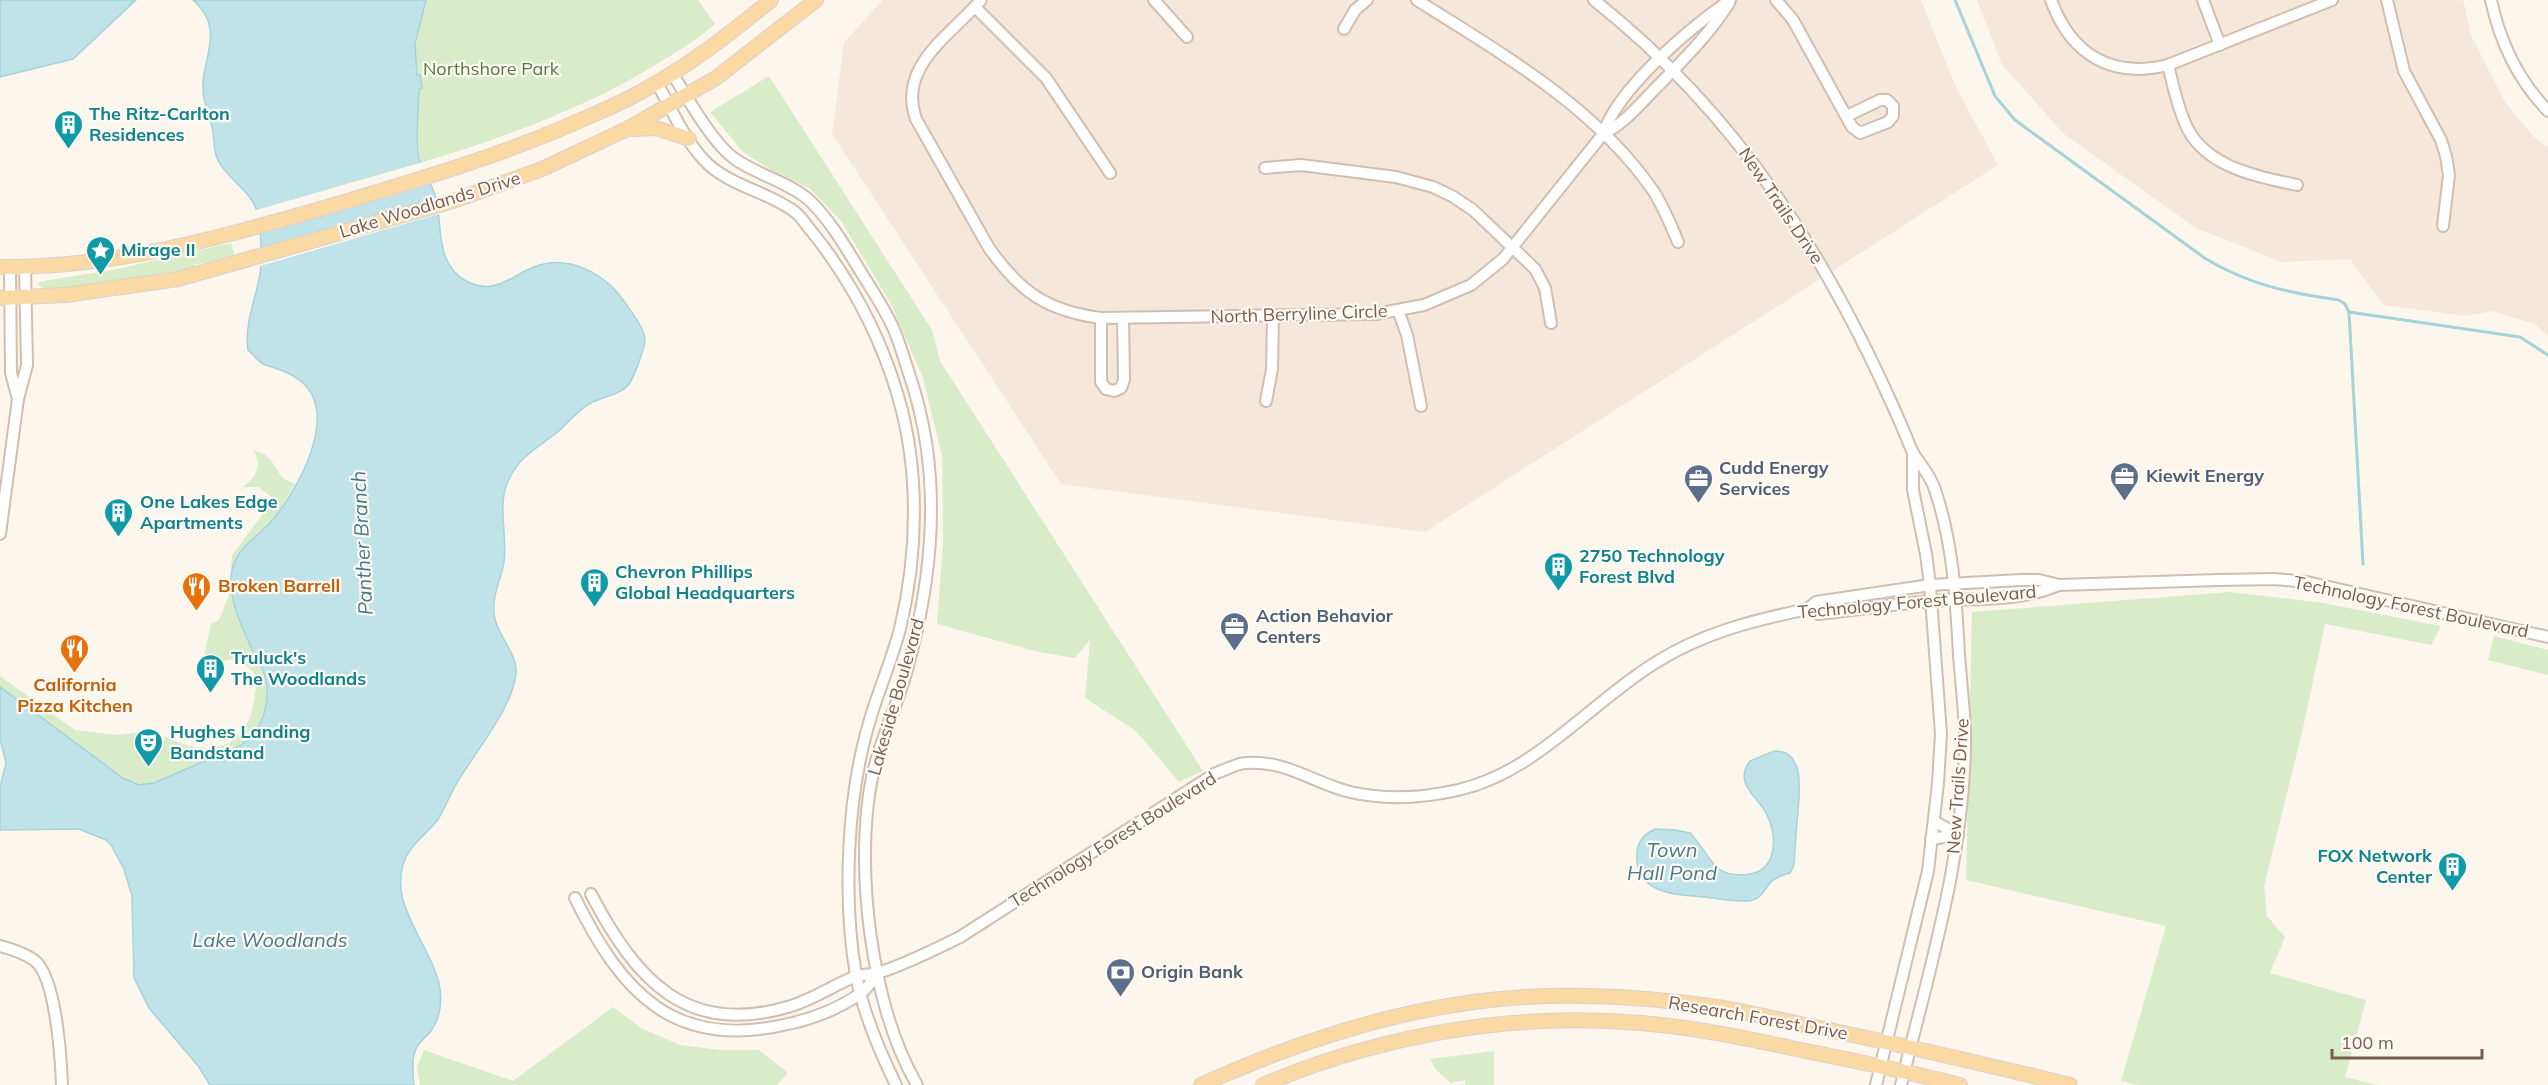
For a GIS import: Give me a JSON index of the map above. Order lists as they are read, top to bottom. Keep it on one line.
{"streets":{"main road":["Lake Woodlands Drive","Research Forest Drive"],"street":["New Trails Drive","North Berryline Circle","Technology Forest Boulevard","Lakeside Boulevard"]},"crossings":[["Lake Woodlands Drive","Lakeside Boulevard"],["New Trails Drive","North Berryline Circle"],["New Trails Drive","Technology Forest Boulevard"],["New Trails Drive","Research Forest Drive"],["Technology Forest Boulevard","Lakeside Boulevard"]],"water":["Panther Branch","Town Hall Pond","Lake Woodlands"],"parks":["Northshore Park"],"places":{"building":["The Ritz-Carlton Residences","One Lakes Edge Apartments","2750 Technology Forest Blvd","Chevron Phillips Global Headquarters","Truluck's The Woodlands","FOX Network Center"],"place":["Mirage II"],"office":["Kiewit Energy","Cudd Energy Services","Action Behavior Centers"],"restaurant":["Broken Barrell","California Pizza Kitchen"],"theatre":["Hughes Landing Bandstand"],"bank":["Origin Bank"]},"scale_bar":"100 m"}
